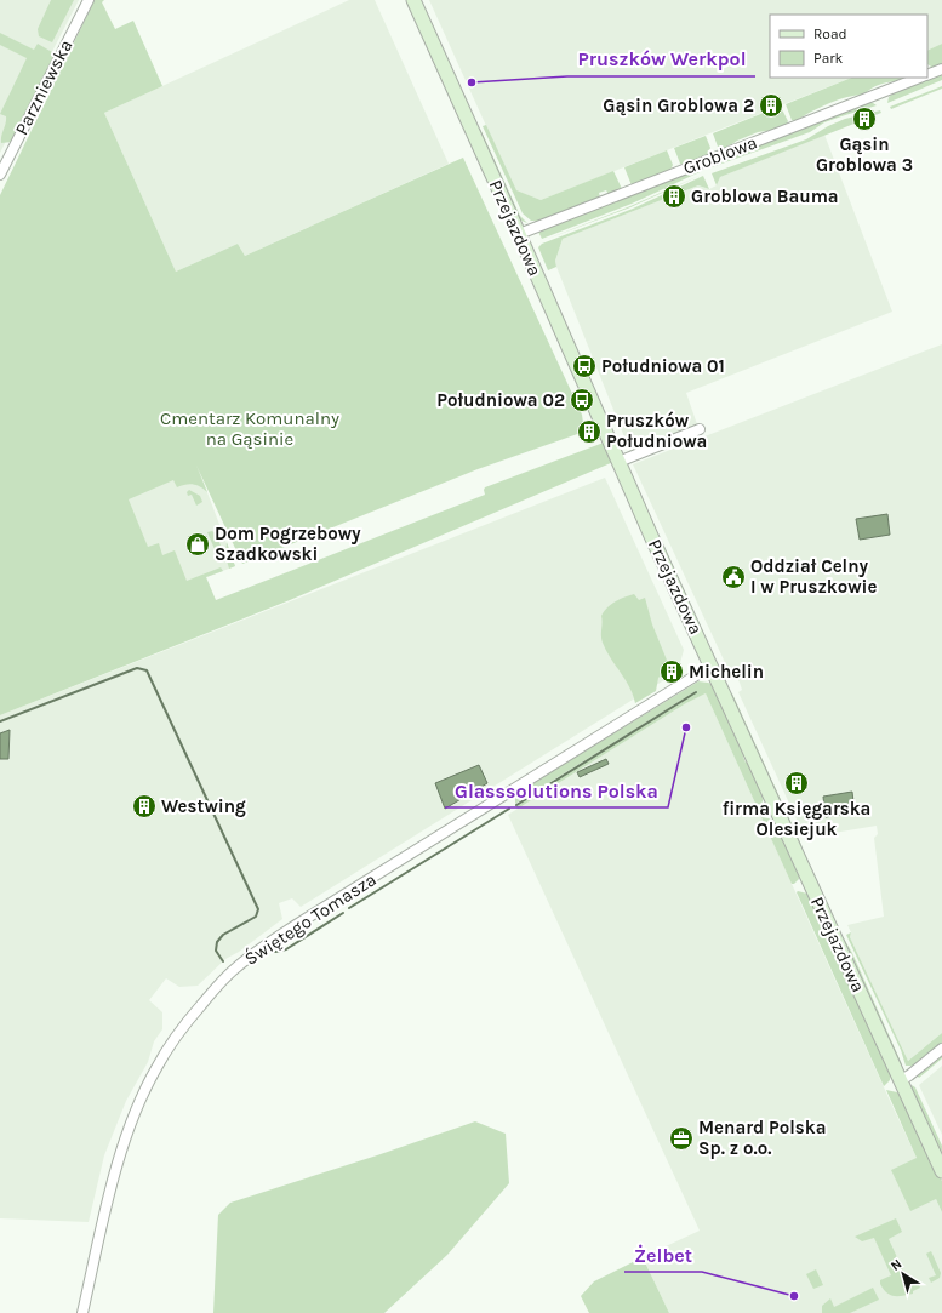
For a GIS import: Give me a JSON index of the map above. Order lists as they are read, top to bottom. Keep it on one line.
{"streets":{"street":["Parzniewska","Groblowa","Przejazdowa","Świętego Tomasza"]},"crossings":[["Groblowa","Przejazdowa"],["Przejazdowa","Świętego Tomasza"]],"parks":["Cmentarz Komunalny na Gąsinie"],"places":{"other":["Pruszków Werkpol","Glasssolutions Polska","Żelbet"],"building":["Gąsin Groblowa 2","Gąsin Groblowa 3","Groblowa Bauma","Pruszków Południowa","Michelin","firma Księgarska Olesiejuk","Westwing"],"bus stop":["Południowa 01","Południowa 02"],"shop":["Dom Pogrzebowy Szadkowski"],"public building":["Oddział Celny I w Pruszkowie"],"office":["Menard Polska Sp. z o.o."]},"legend":["Road","Park"],"north":"top left"}
